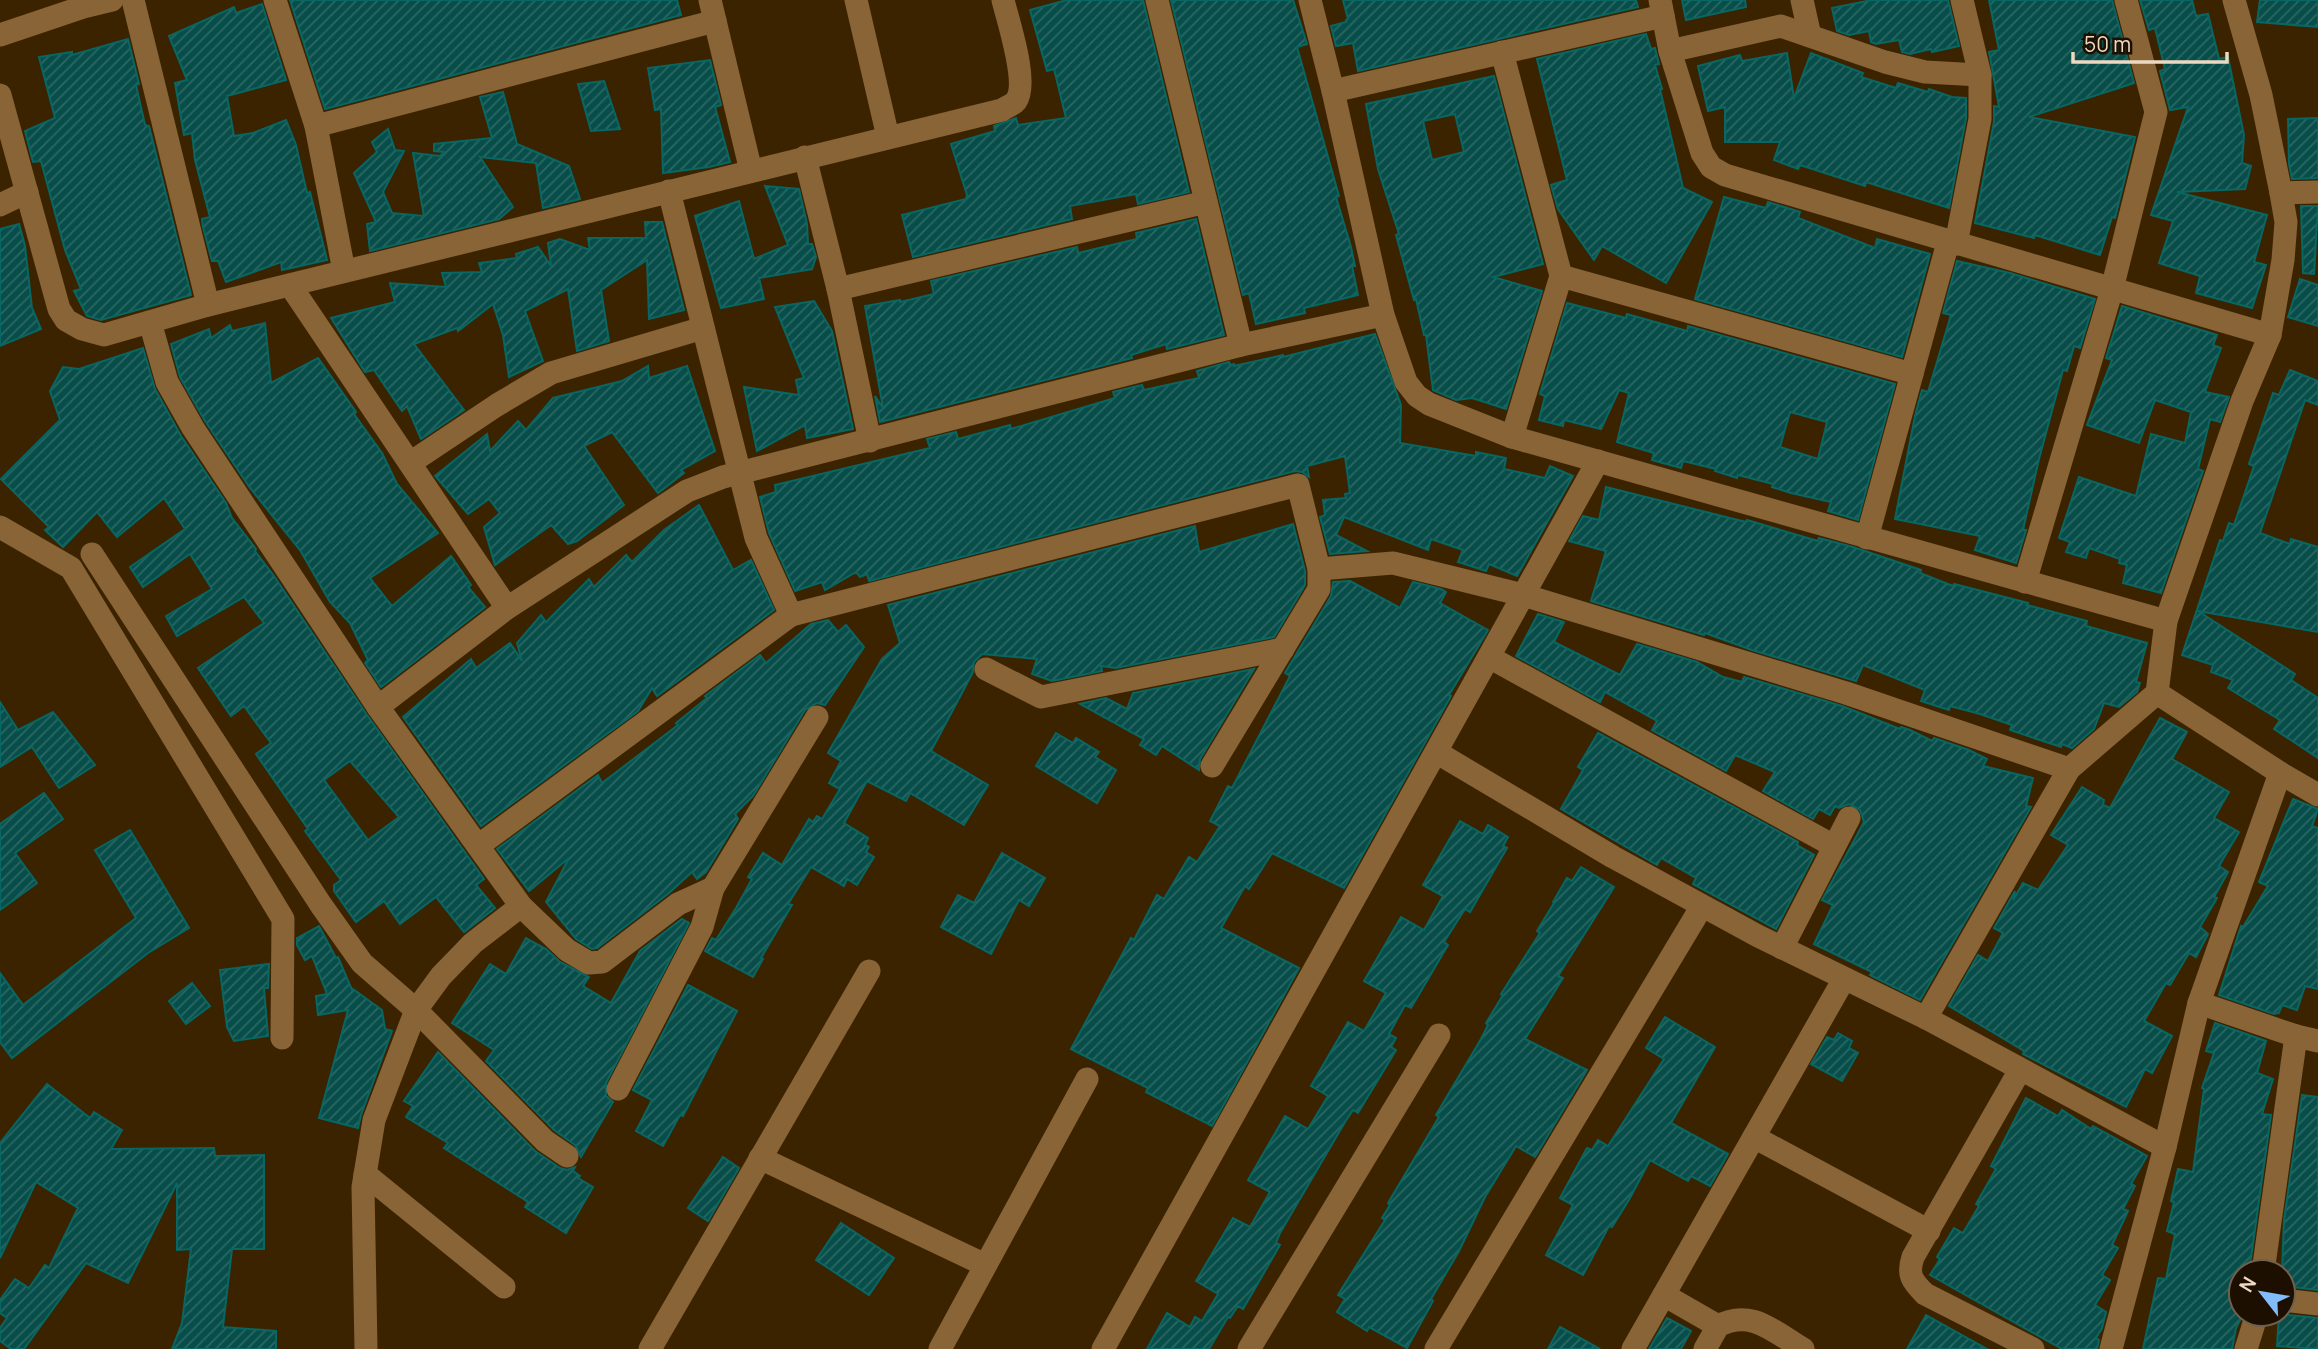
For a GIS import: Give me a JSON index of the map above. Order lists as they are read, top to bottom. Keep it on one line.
{"scale_bar":"50 m","north":"top left"}
